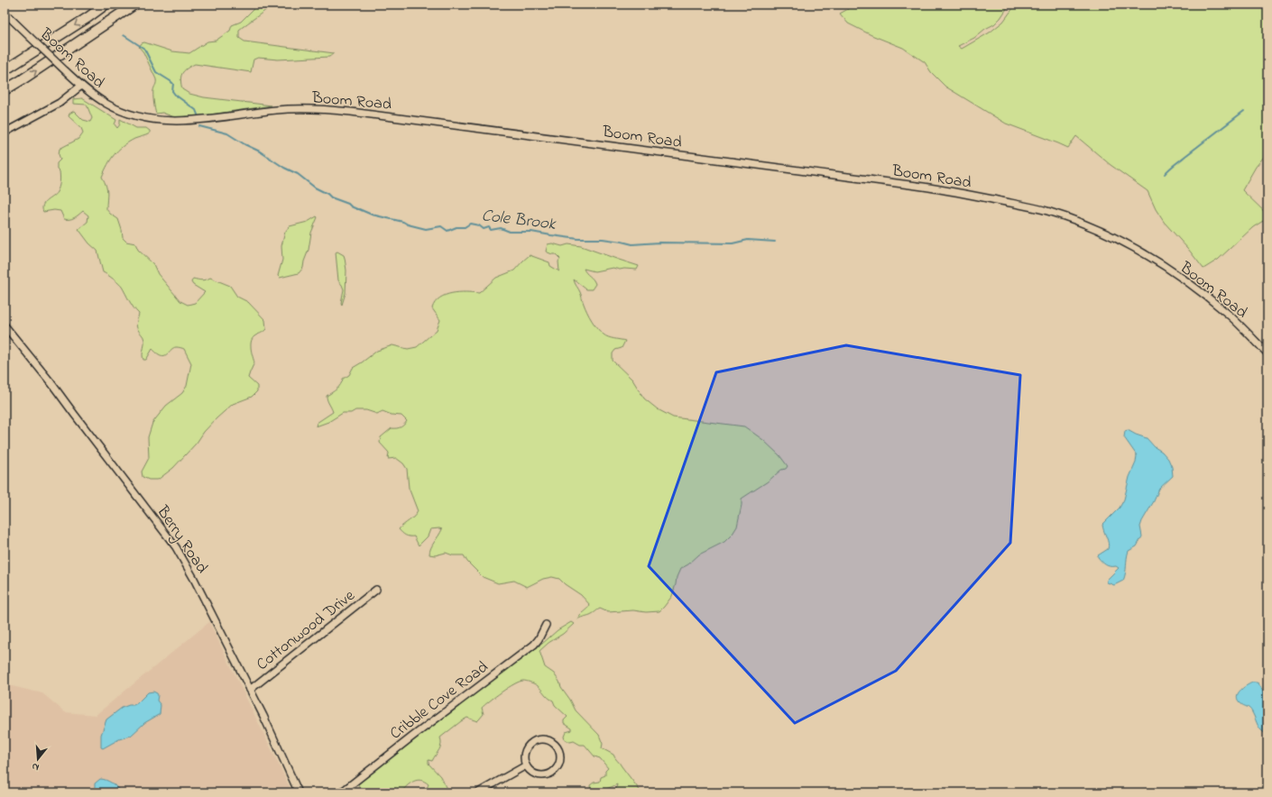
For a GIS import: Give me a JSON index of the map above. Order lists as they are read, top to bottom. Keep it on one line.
{"streets":{"street":["Boom Road","Berry Road","Cottonwood Drive","Cribble Cove Road"]},"crossings":[["Berry Road","Cottonwood Drive"]],"water":["Cole Brook"],"north":"bottom"}
